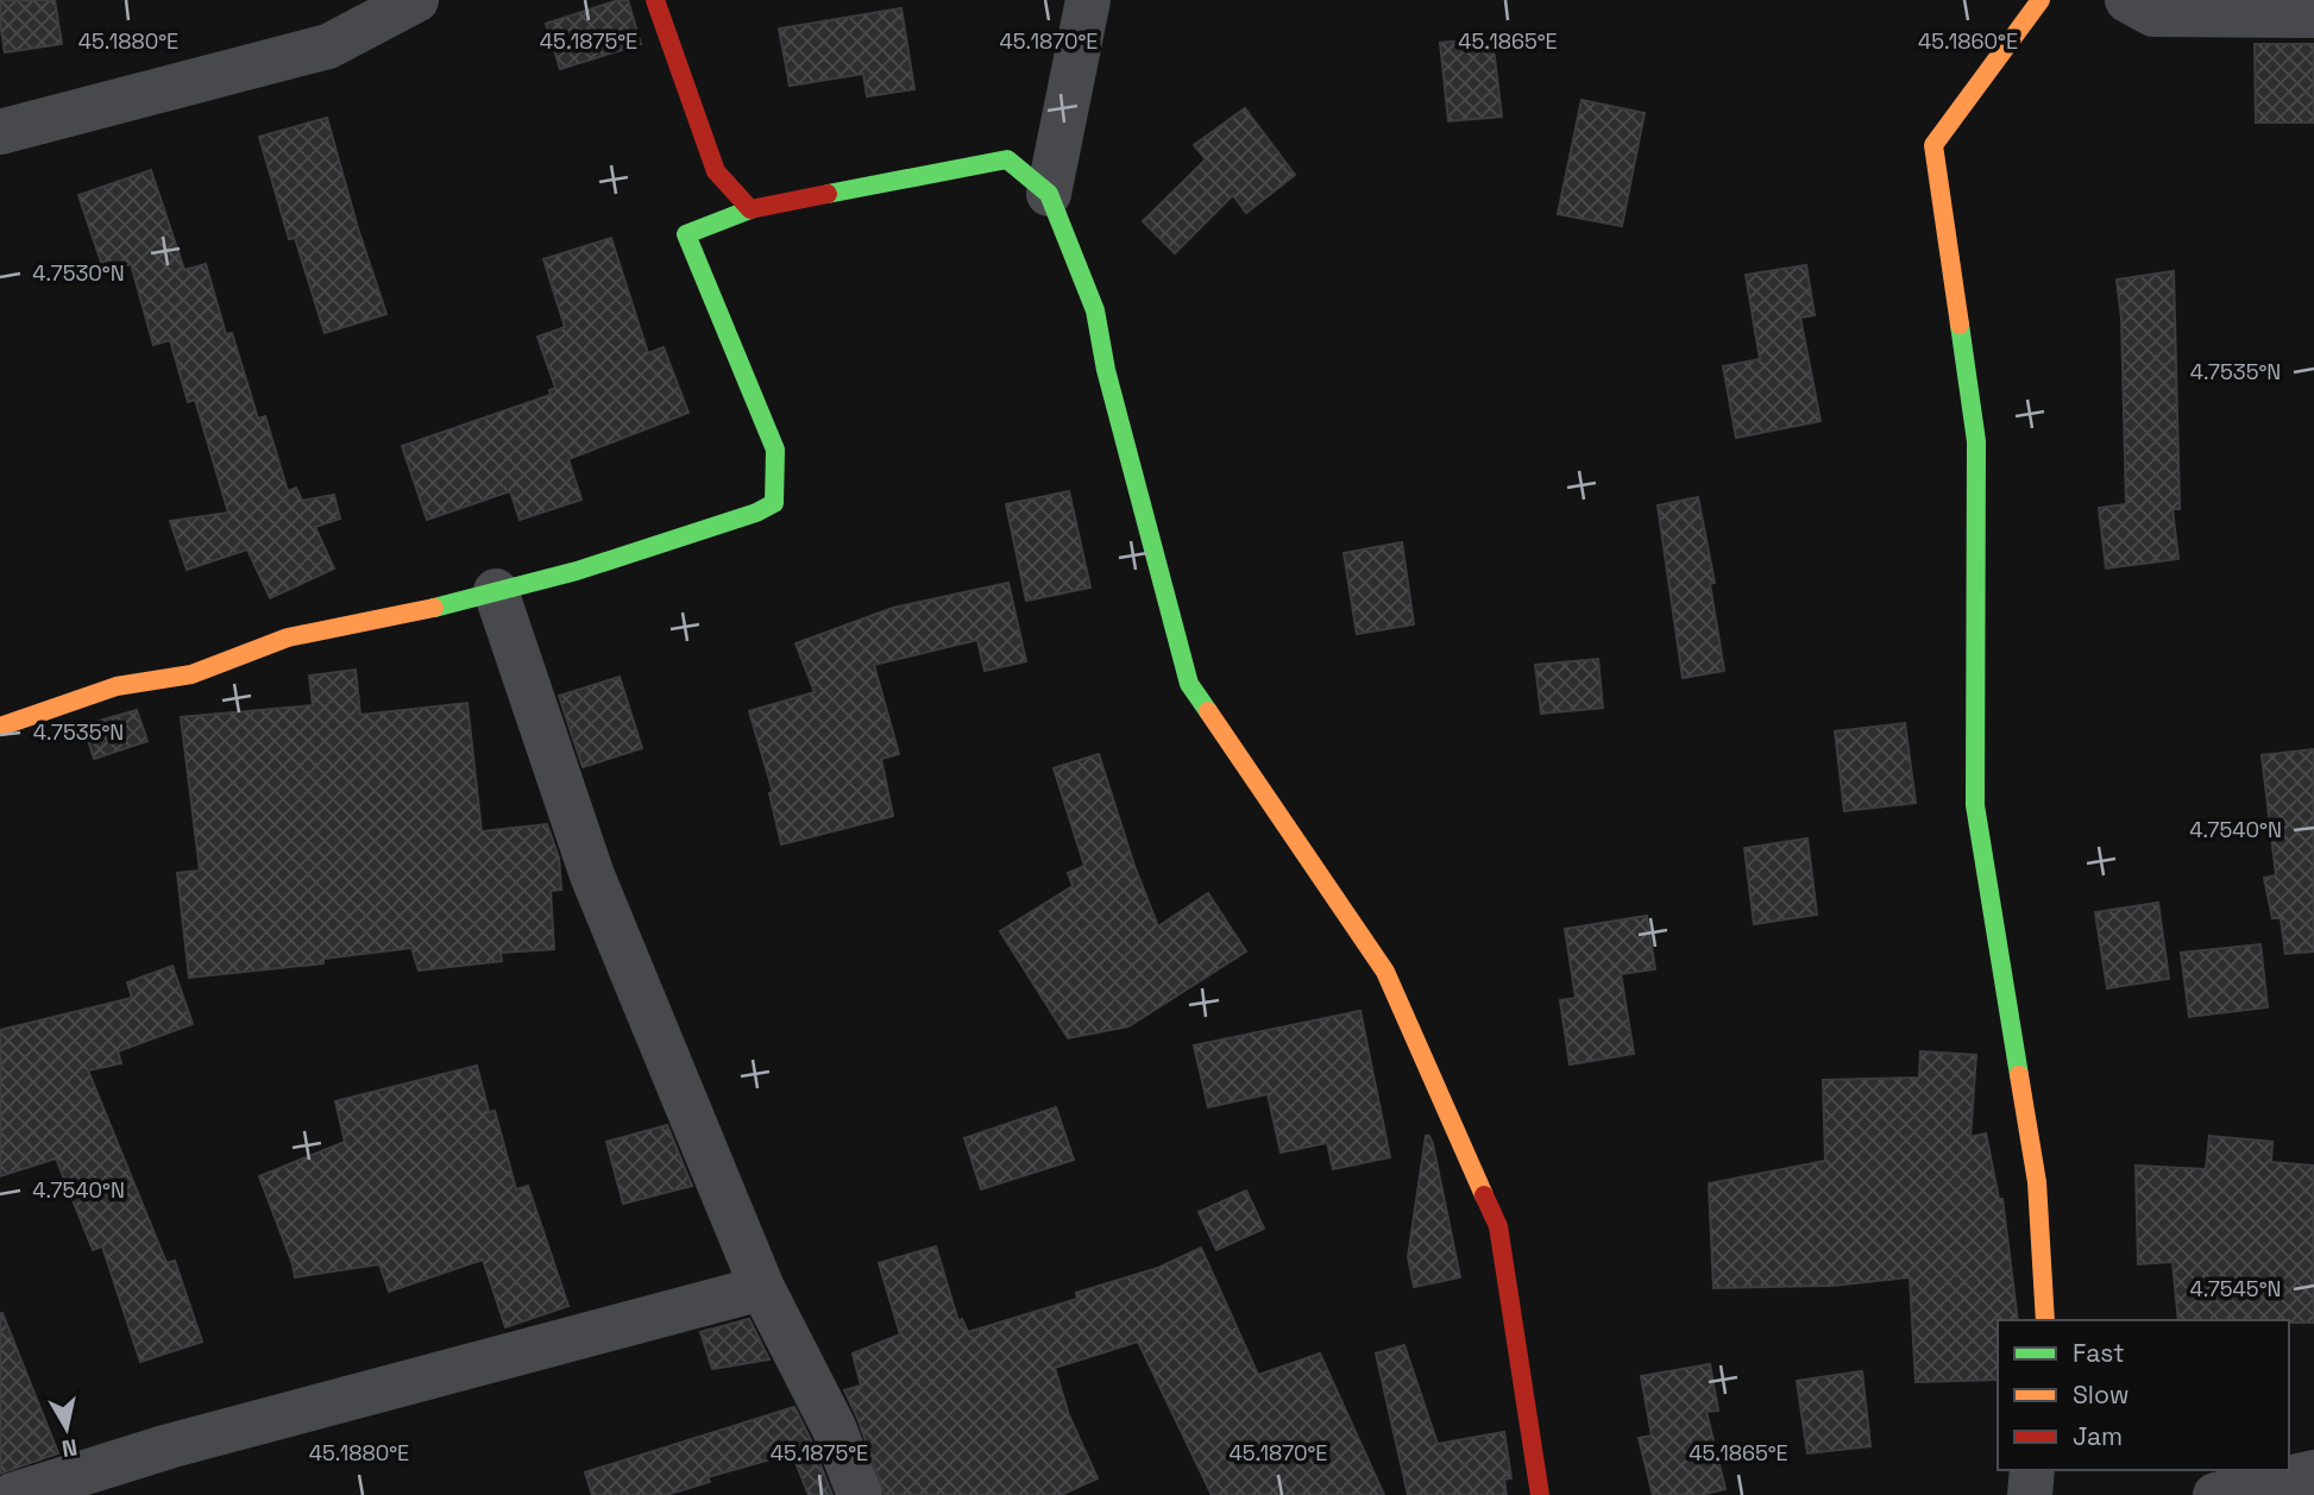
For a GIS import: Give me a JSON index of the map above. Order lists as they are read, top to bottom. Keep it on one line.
{"legend":["Fast","Slow","Jam"],"north":"bottom","coordinates":["45.1880°E","45.1875°E","45.1870°E","45.1865°E","45.1860°E","4.7530°N","4.7535°N","4.7540°N","4.7545°N"]}
